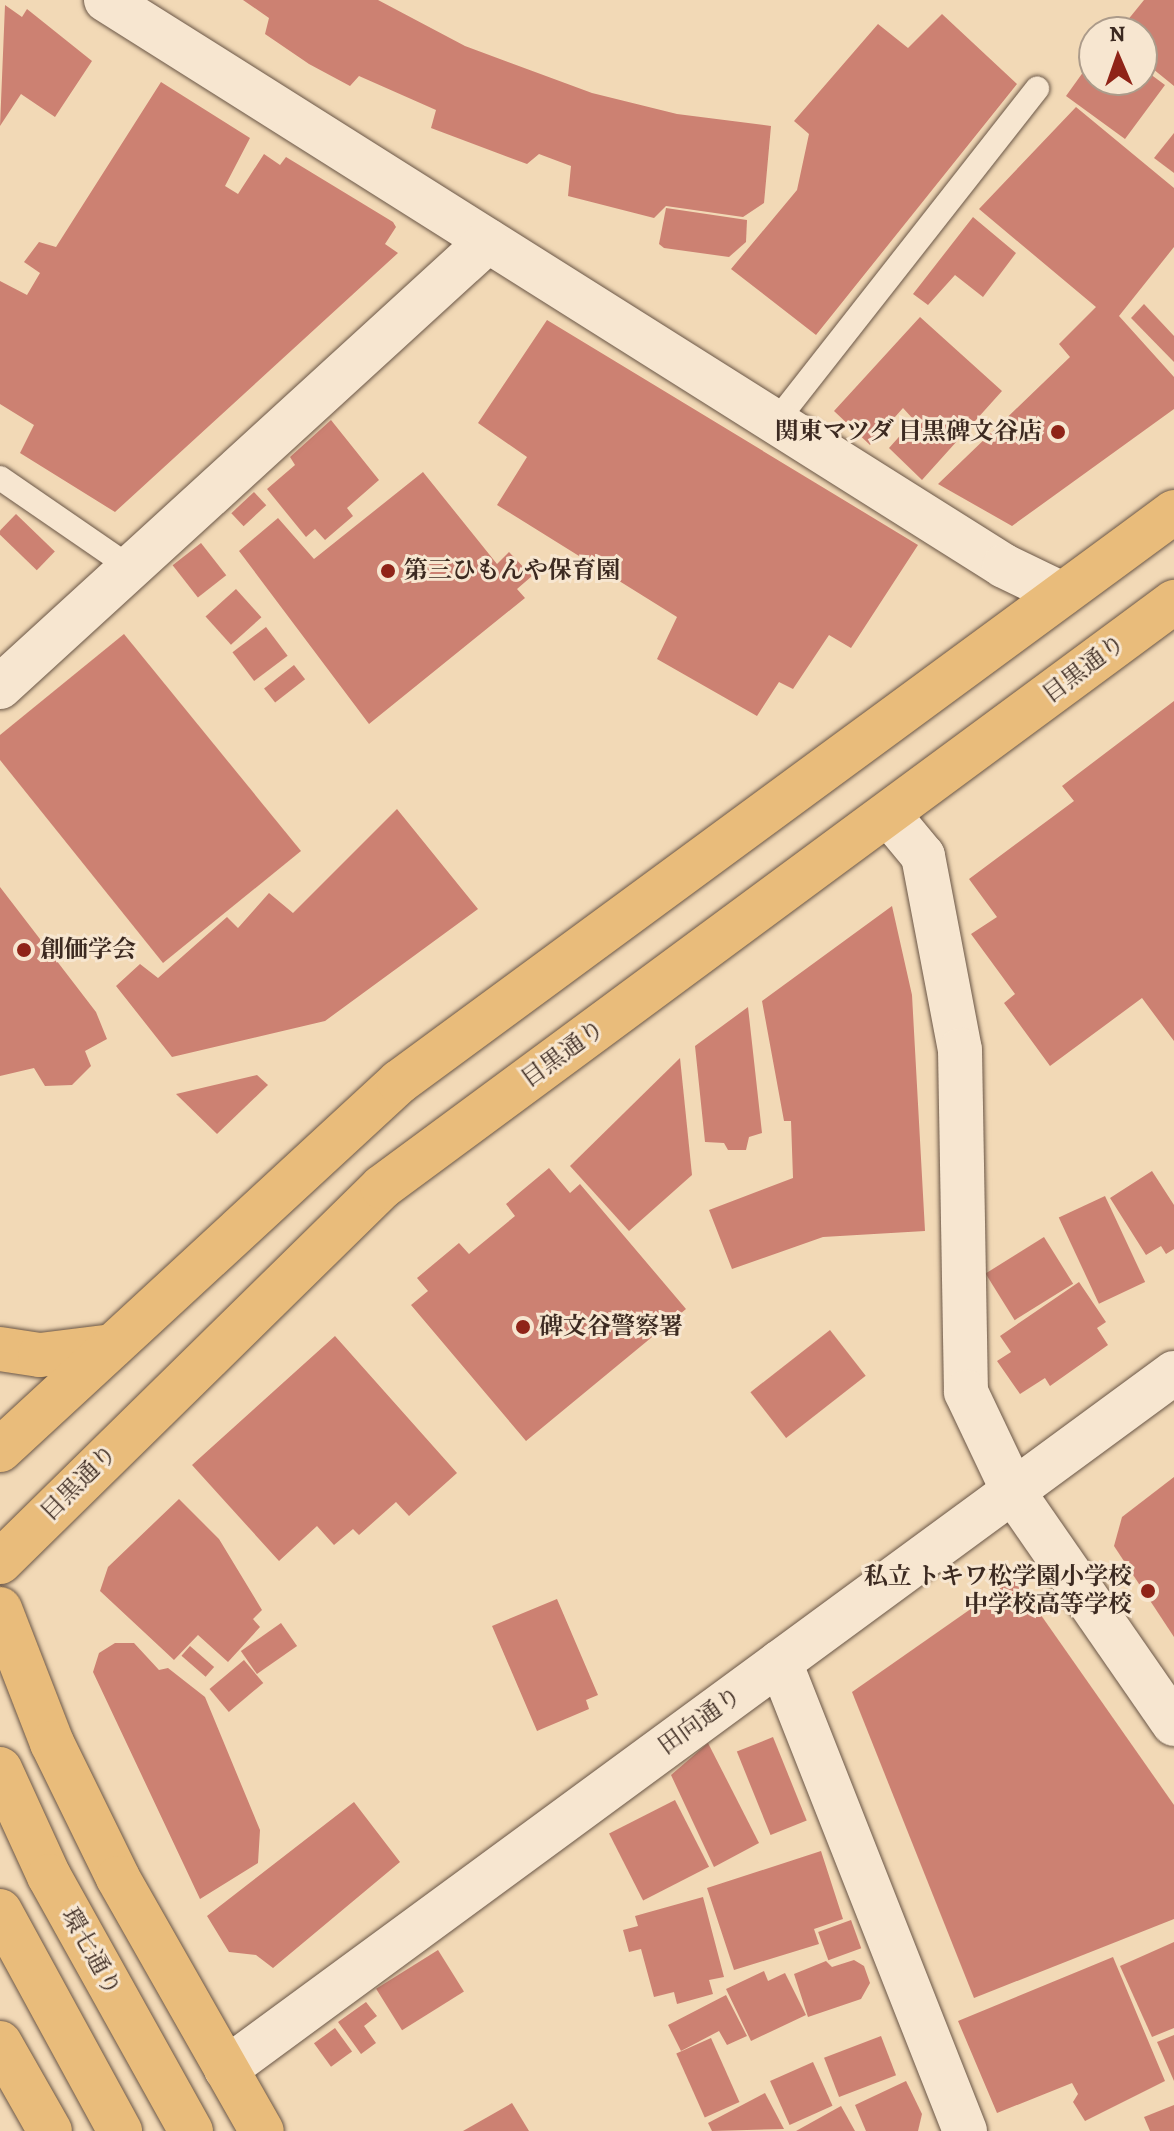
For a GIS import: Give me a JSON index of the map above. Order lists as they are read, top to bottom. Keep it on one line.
{"streets":{"main road":["目黒通り","環七通り"],"street":["田向通り"]},"places":["関東マツダ 目黒碑文谷店","第三ひもんや保育園","創価学会","碑文谷警察署","私立 トキワ松学園小学校 中学校高等学校"],"north":"top"}
